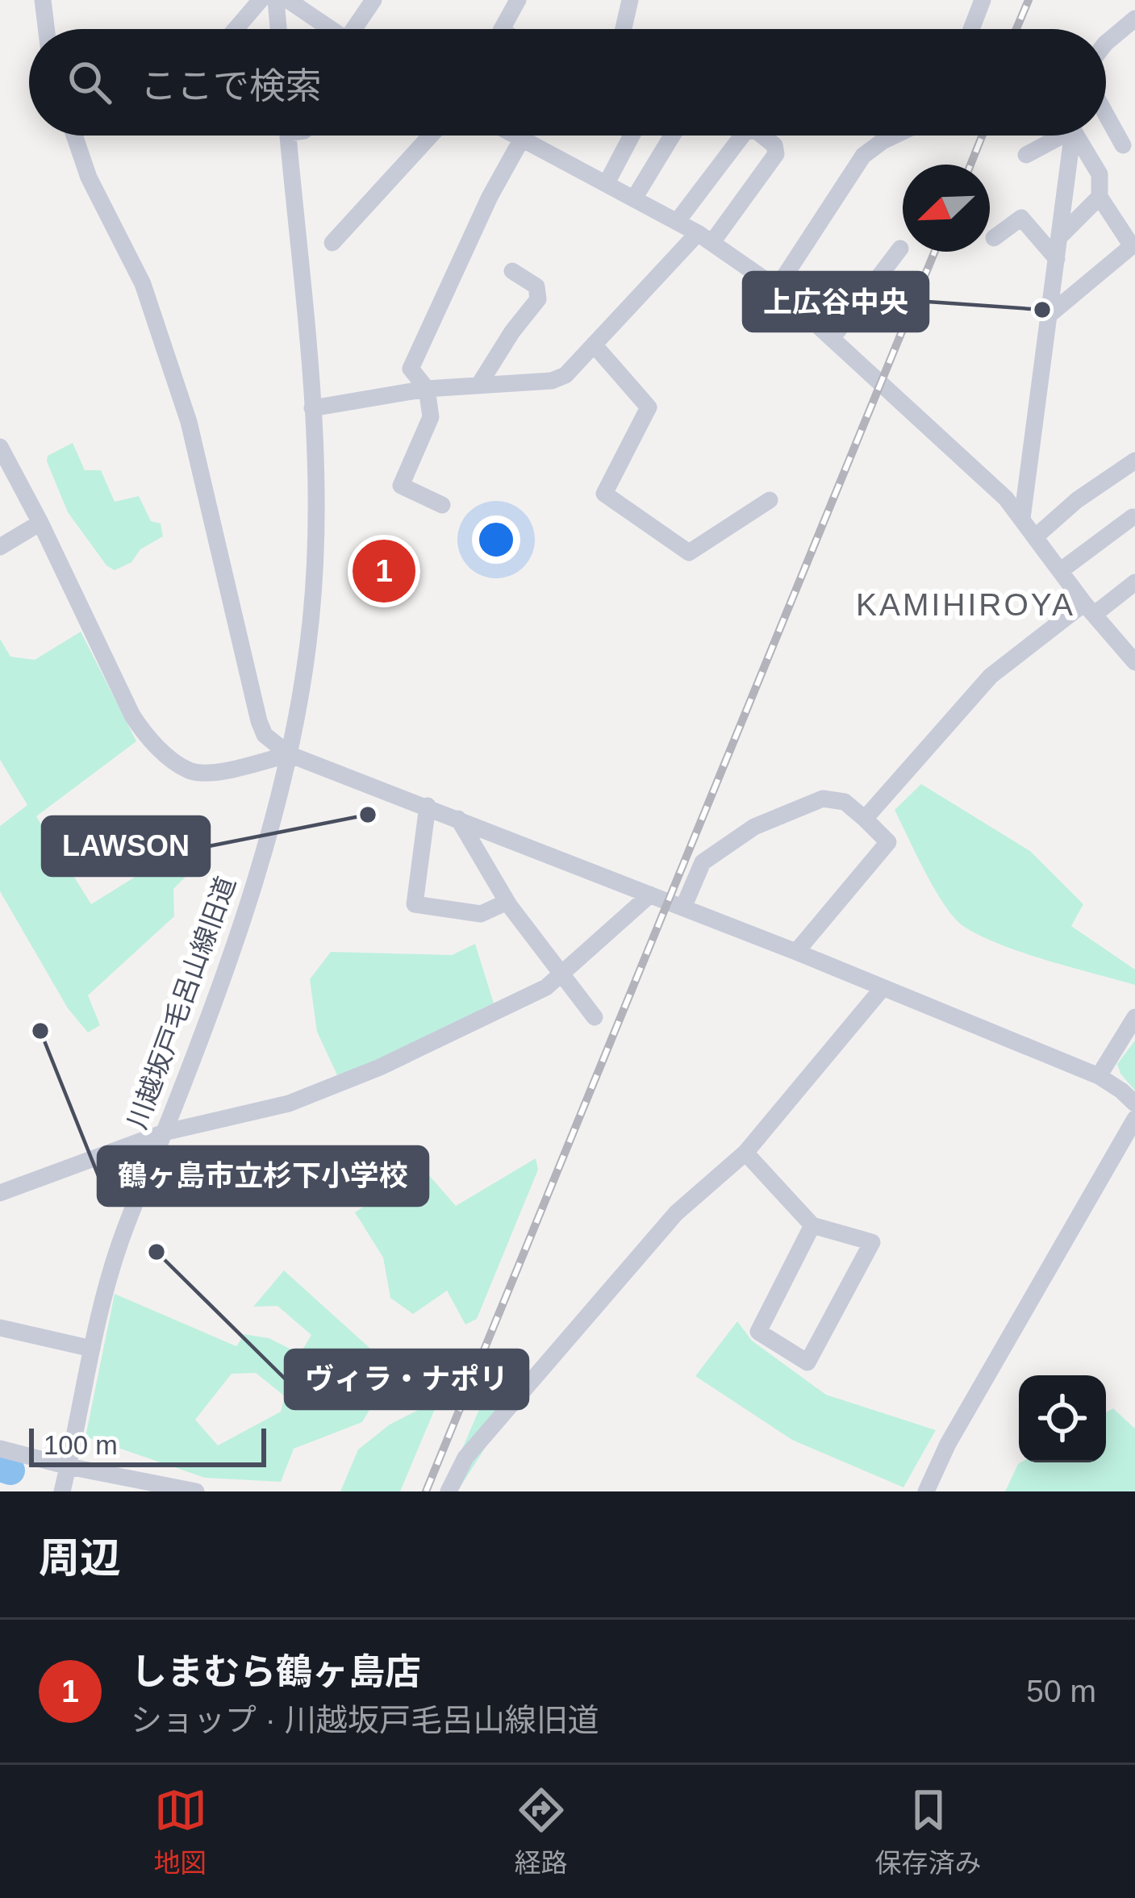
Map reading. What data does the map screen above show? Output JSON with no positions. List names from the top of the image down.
{
  "streets": {
    "street": ["川越坂戸毛呂山線旧道"]
  },
  "districts": ["KAMIHIROYA"],
  "places": [
    "上広谷中央",
    "LAWSON",
    "鶴ヶ島市立杉下小学校",
    "ヴィラ・ナポリ"
  ],
  "scale_bar": "100 m",
  "north": "bottom left",
  "page": {
    "search": "ここで検索",
    "pins": "1",
    "scale": "100 m",
    "heading": "周辺",
    "list": [
      {
        "mark": "1",
        "name": "しまむら鶴ヶ島店",
        "note": "ショップ · 川越坂戸毛呂山線旧道",
        "value": "50 m"
      }
    ],
    "nav": ["地図", "経路", "保存済み"]
  }
}
